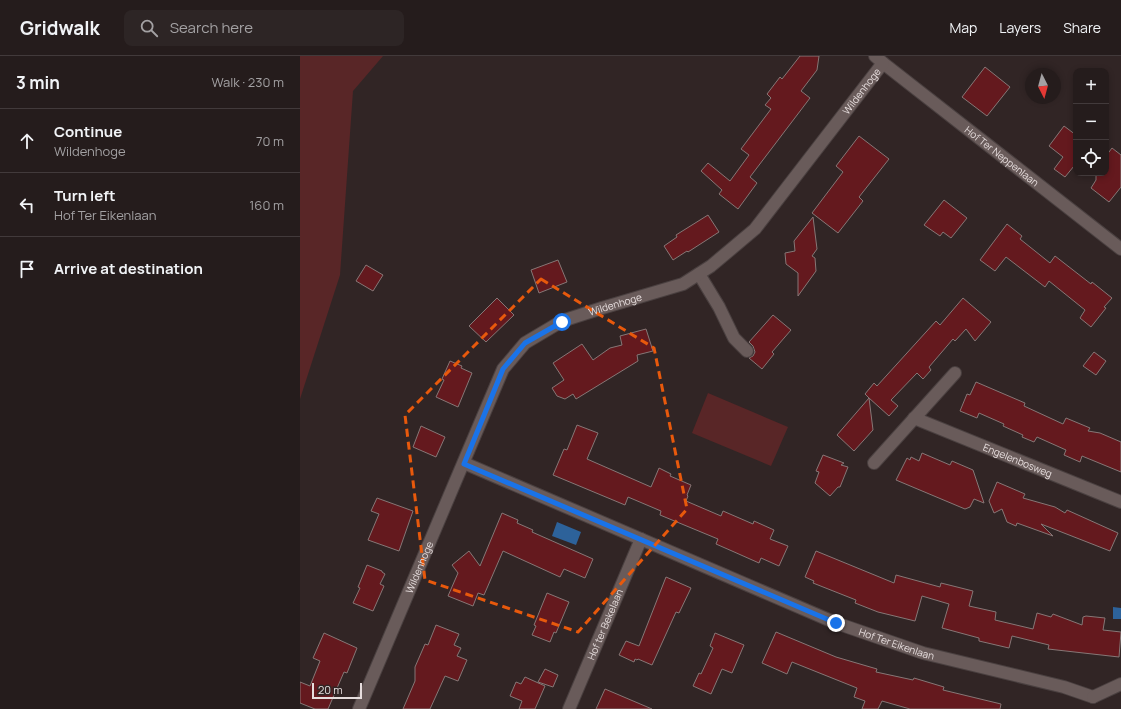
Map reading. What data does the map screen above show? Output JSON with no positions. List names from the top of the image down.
{
  "streets": {
    "street": [
      "Wildenhoge",
      "Hof Ter Neppenlaan",
      "Engelenbosweg",
      "Hof ter Bekelaan",
      "Hof Ter Eikenlaan"
    ]
  },
  "crossings": [
    ["Wildenhoge", "Hof Ter Neppenlaan"],
    ["Wildenhoge", "Hof Ter Eikenlaan"],
    ["Hof ter Bekelaan", "Hof Ter Eikenlaan"]
  ],
  "scale_bar": "20 m",
  "north": "bottom",
  "page": {
    "header": "Gridwalk",
    "search": "Search here",
    "nav": ["Map", "Layers", "Share"],
    "heading": ["3 min", "Walk · 230 m"],
    "map_buttons": ["+", "−"],
    "list": [
      ["Continue", "Wildenhoge", "70 m"],
      ["Turn left", "Hof Ter Eikenlaan", "160 m"],
      "Arrive at destination"
    ],
    "scale": "20 m"
  }
}
